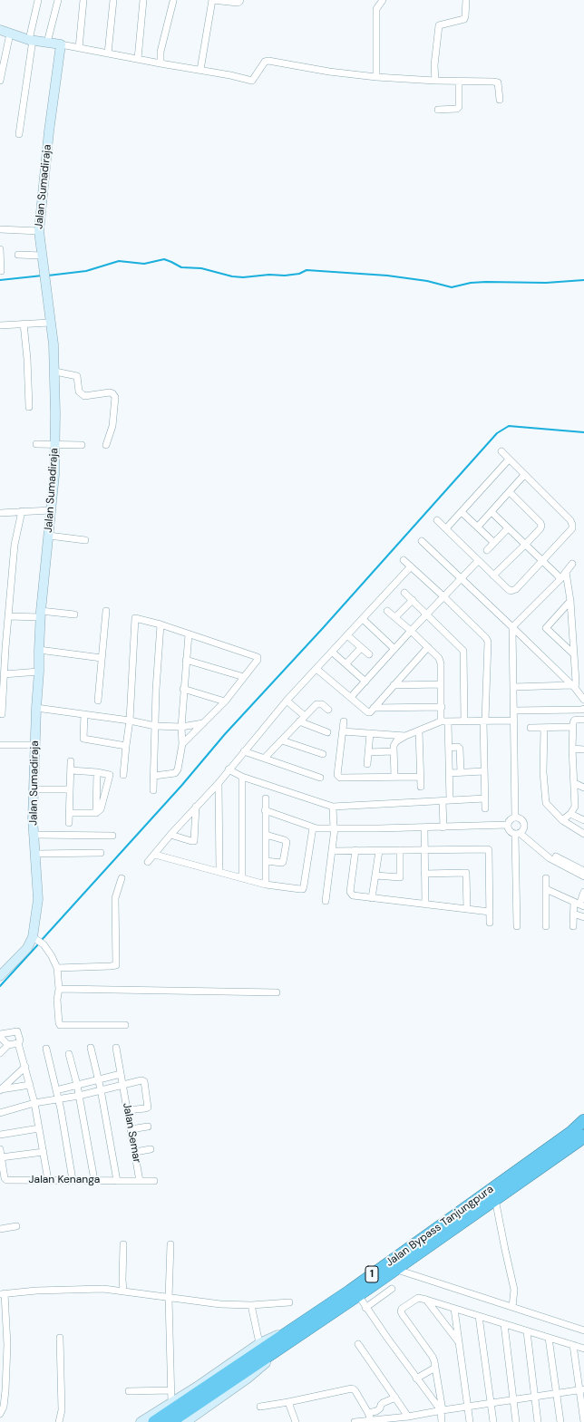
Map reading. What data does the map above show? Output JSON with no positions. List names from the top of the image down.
{
  "streets": {
    "highway": ["Jalan Bypass Tanjungpura", "1"],
    "street": ["Jalan Sumadiraja", "Jalan Semar", "Jalan Kenanga"]
  },
  "crossings": [
    ["Jalan Semar", "Jalan Kenanga"]
  ]
}
